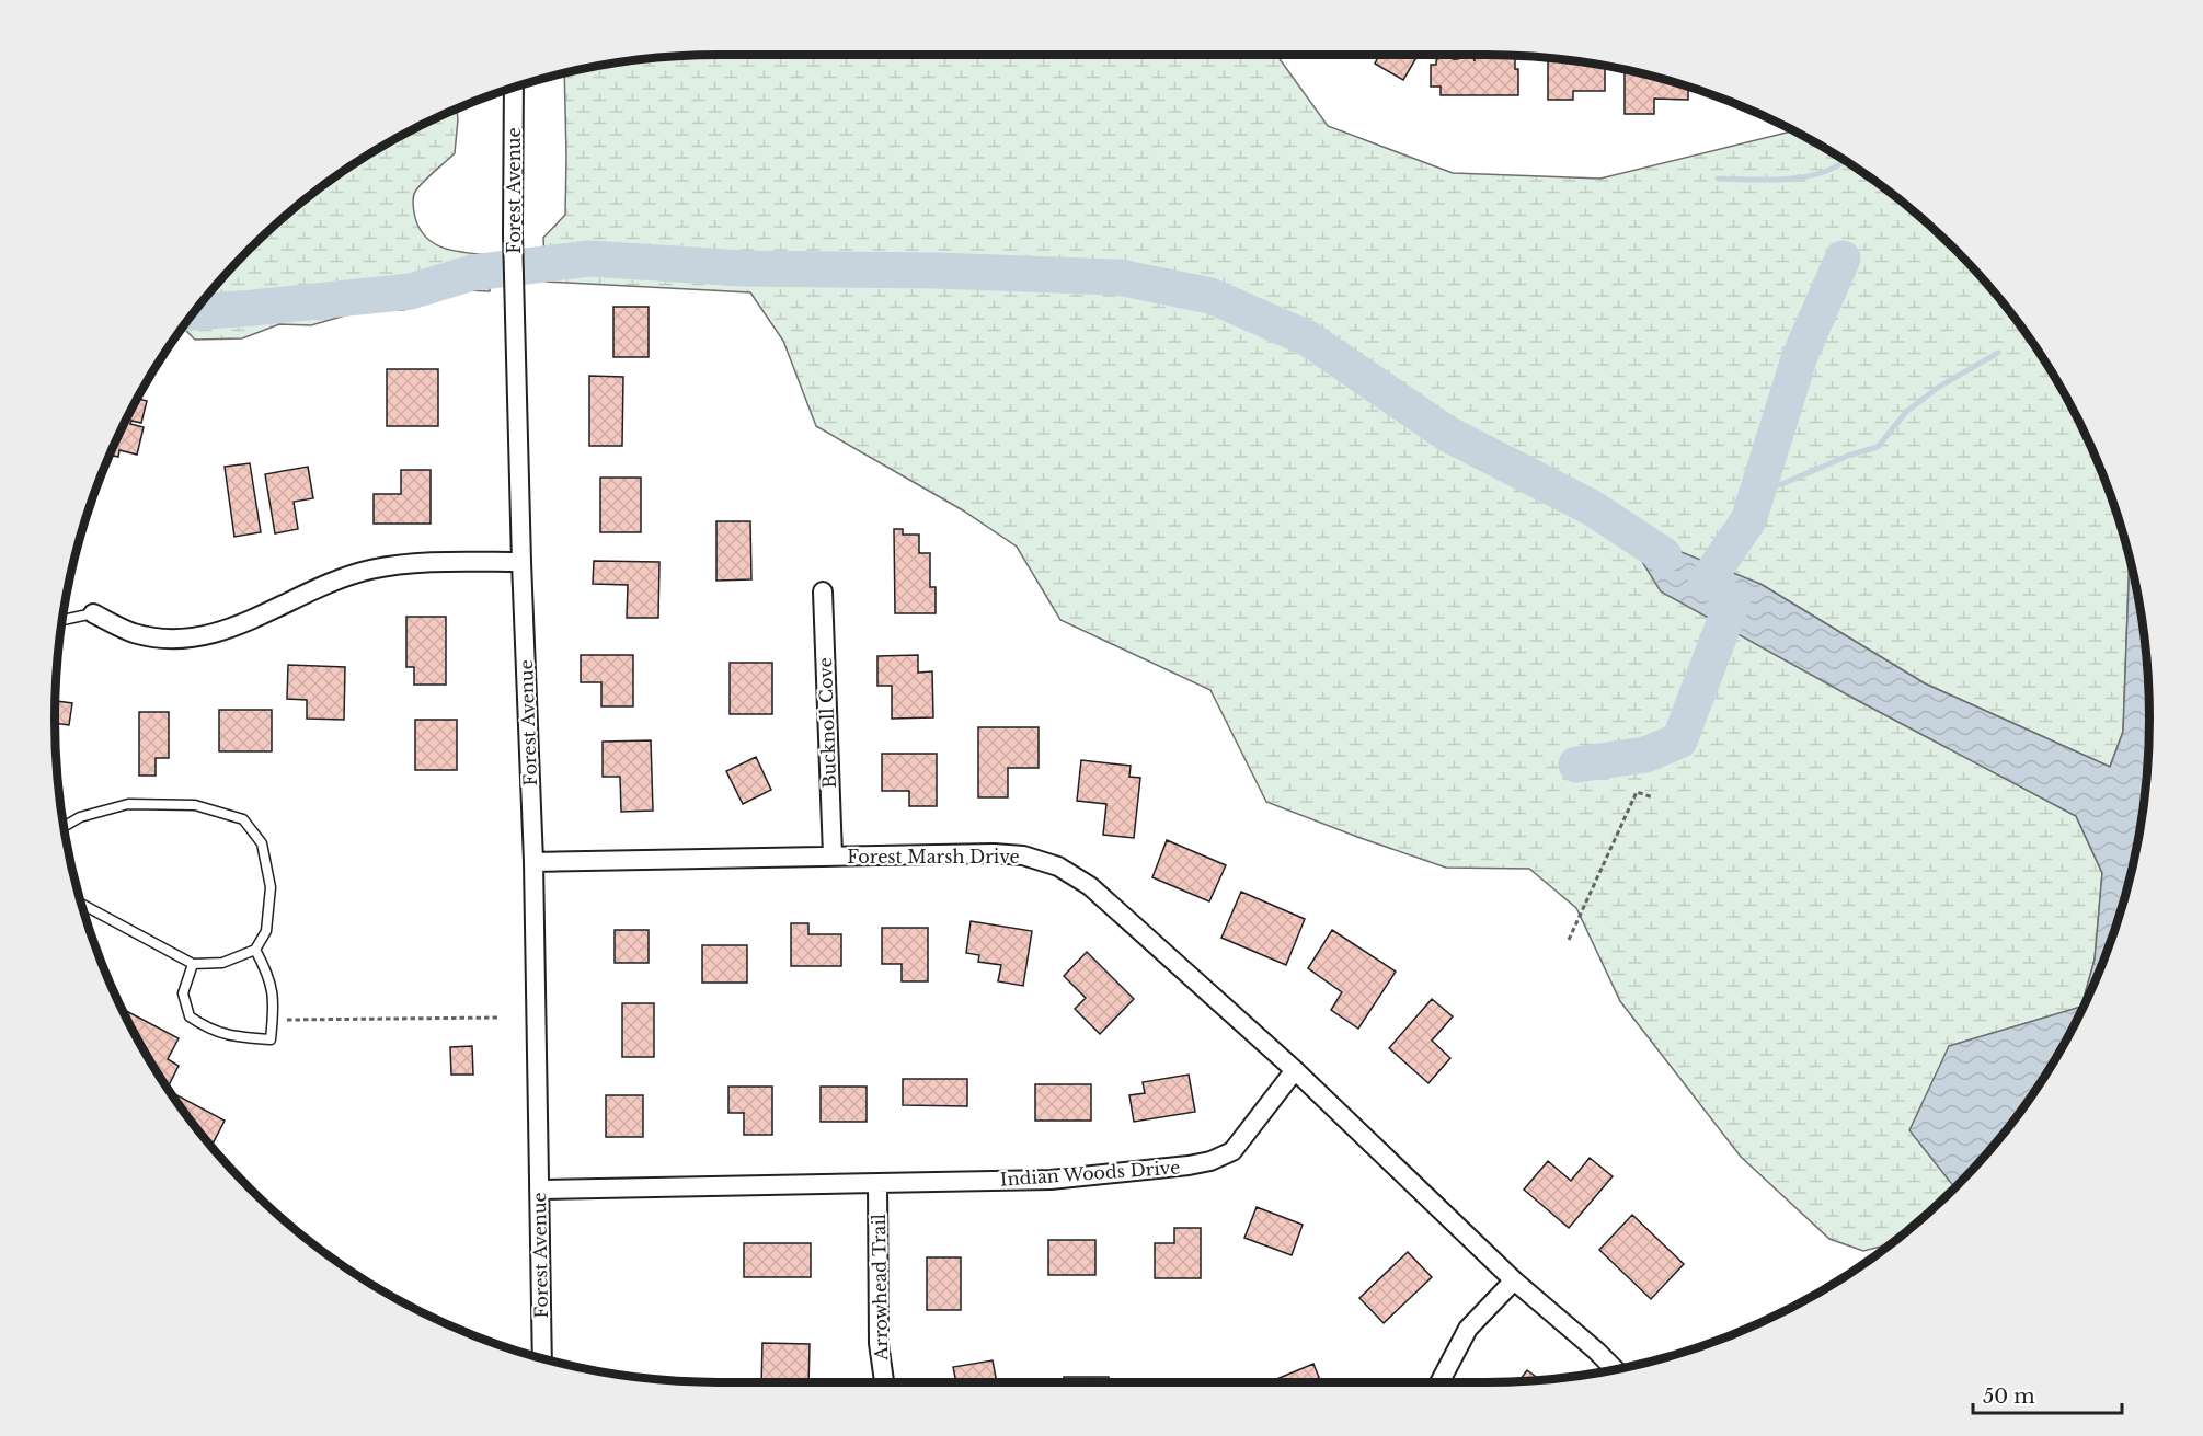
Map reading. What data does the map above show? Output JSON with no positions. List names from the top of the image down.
{
  "streets": {
    "street": [
      "Forest Avenue",
      "Bucknoll Cove",
      "Forest Marsh Drive",
      "Indian Woods Drive",
      "Arrowhead Trail"
    ]
  },
  "crossings": [
    ["Forest Avenue", "Forest Marsh Drive"],
    ["Forest Avenue", "Indian Woods Drive"],
    ["Bucknoll Cove", "Forest Marsh Drive"],
    ["Forest Marsh Drive", "Indian Woods Drive"],
    ["Indian Woods Drive", "Arrowhead Trail"]
  ],
  "scale_bar": "50 m"
}
